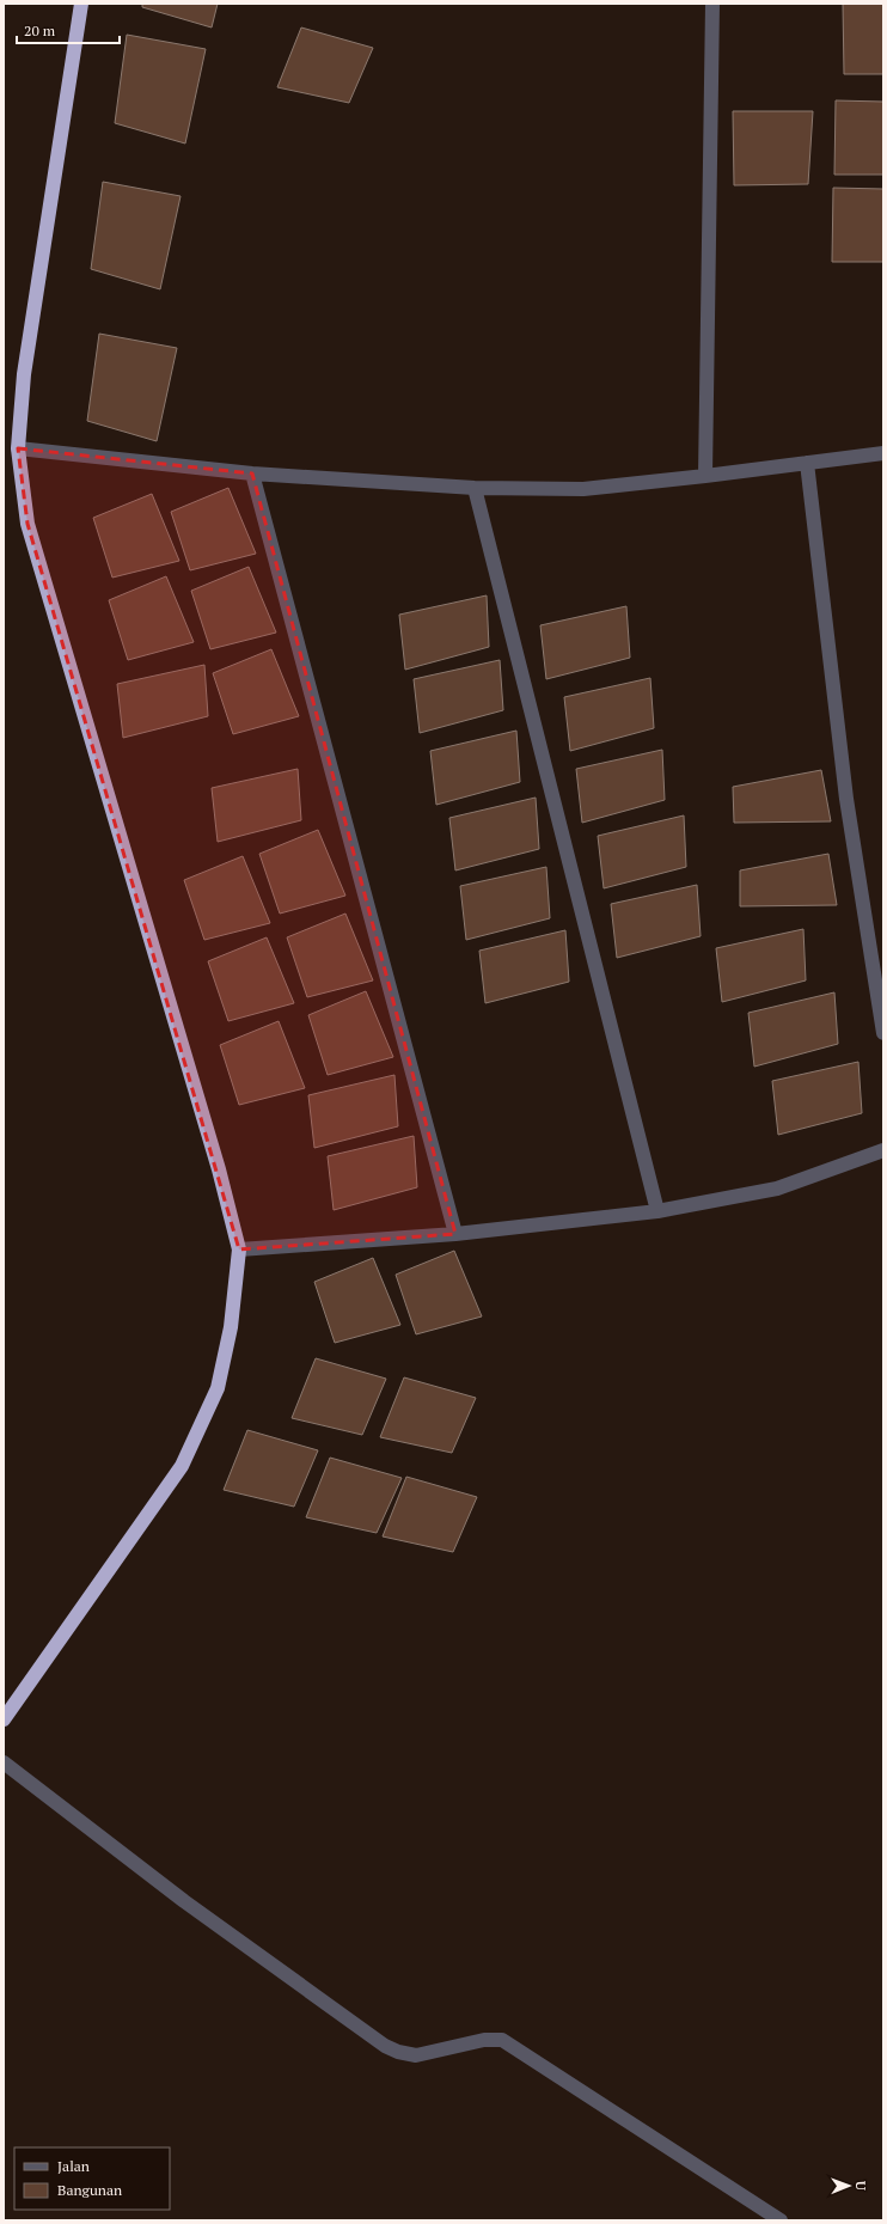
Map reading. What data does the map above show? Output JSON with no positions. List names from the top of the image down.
{
  "legend": ["Jalan", "Bangunan"],
  "scale_bar": "20 m",
  "north": "right"
}
